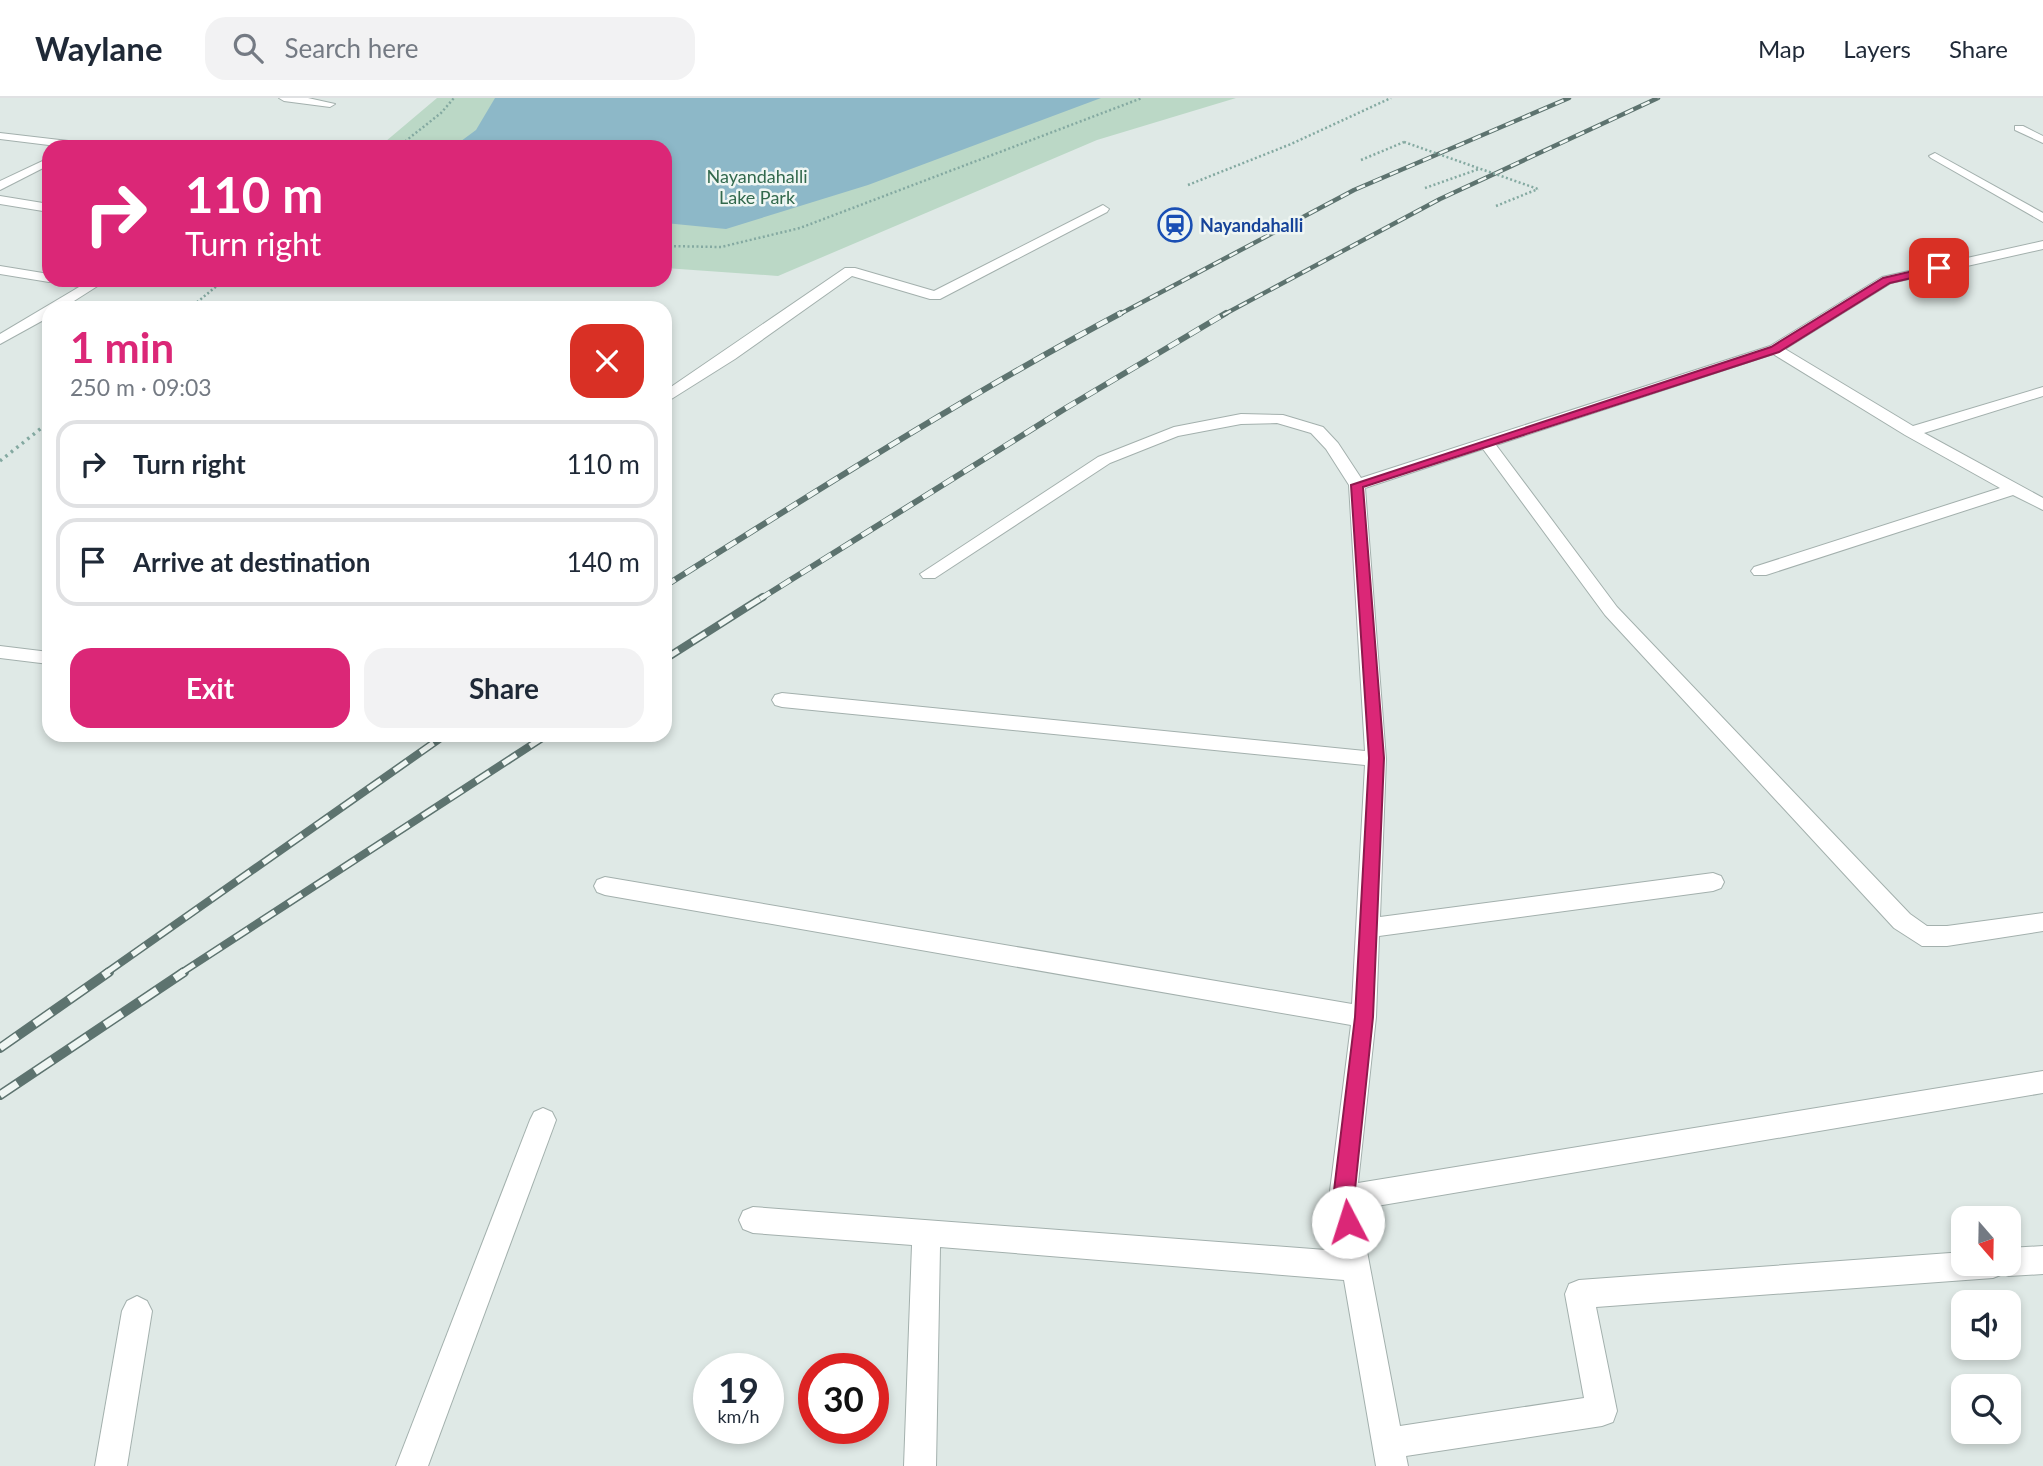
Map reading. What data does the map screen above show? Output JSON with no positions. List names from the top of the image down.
{
  "parks": ["Nayandahalli Lake Park"],
  "places": {
    "station": ["Nayandahalli"]
  },
  "north": "bottom",
  "page": {
    "header": "Waylane",
    "search": "Search here",
    "nav": ["Map", "Layers", "Share"],
    "turn": ["110 m", "Turn right"],
    "heading": ["1 min", "250 m · 09:03"],
    "list": [
      {
        "name": "Turn right",
        "value": "110 m"
      },
      {
        "name": "Arrive at destination",
        "value": "140 m"
      }
    ],
    "buttons": ["Exit", "Share"],
    "speed": "19 km/h",
    "limit": "30"
  }
}
